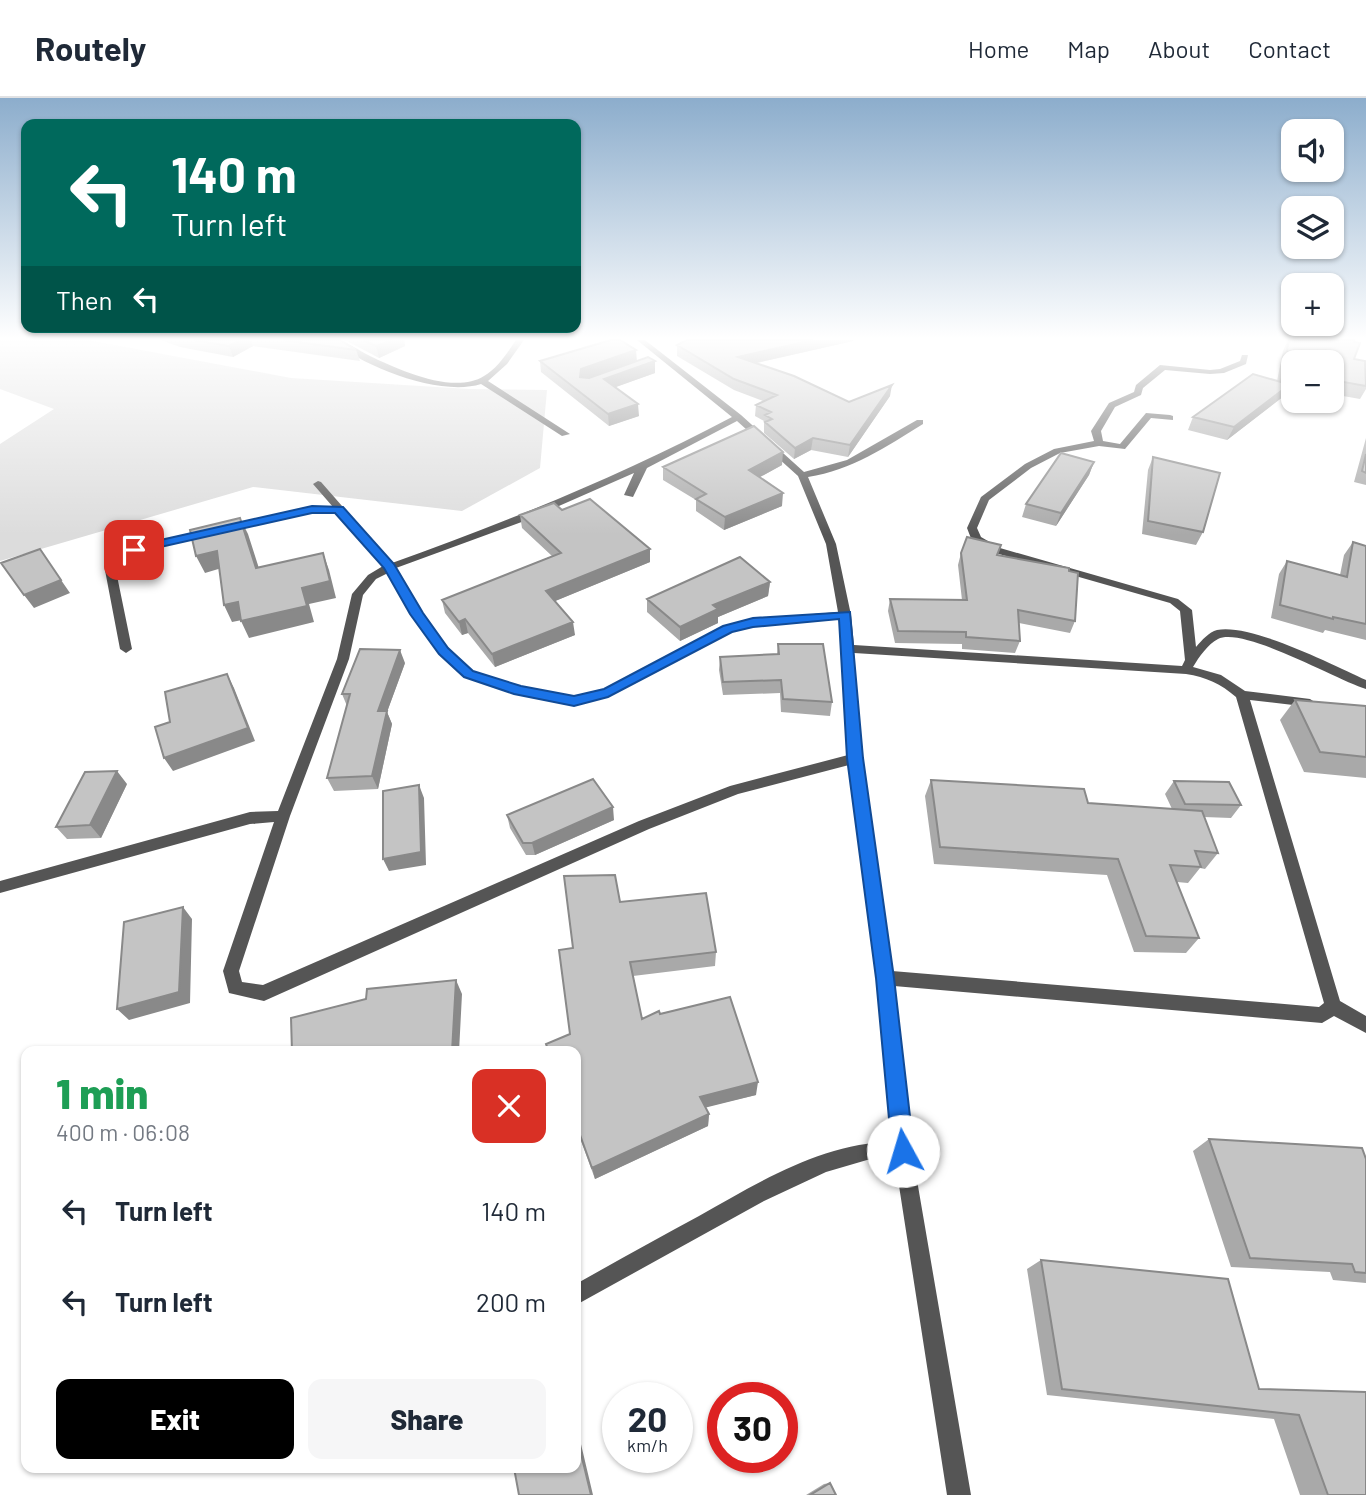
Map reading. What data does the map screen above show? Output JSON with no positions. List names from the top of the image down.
{
  "page": {
    "header": "Routely",
    "nav": [
      "Home",
      "Map",
      "About",
      "Contact"
    ],
    "map_buttons": ["+", "−"],
    "turn": ["140 m", "Turn left"],
    "then": "Then",
    "heading": ["1 min", "400 m · 06:08"],
    "list": [
      {
        "name": "Turn left",
        "value": "140 m"
      },
      {
        "name": "Turn left",
        "value": "200 m"
      }
    ],
    "buttons": ["Exit", "Share"],
    "speed": "20 km/h",
    "limit": "30"
  }
}
